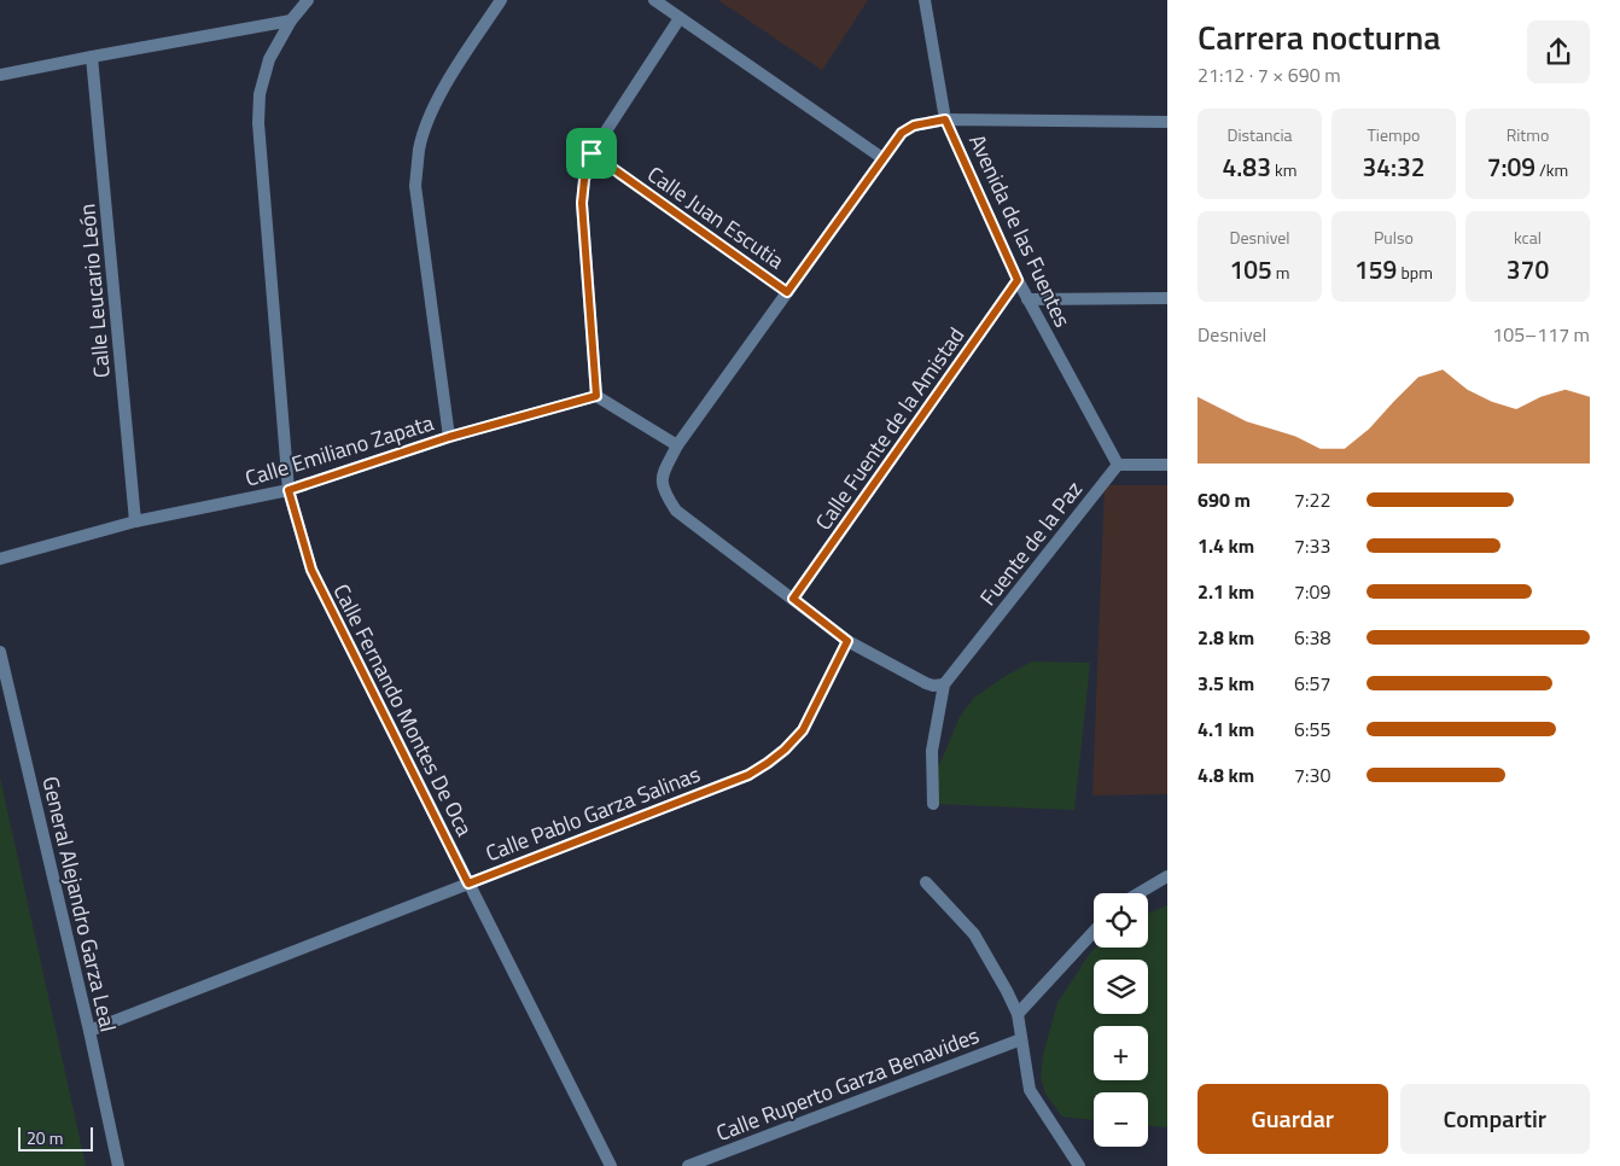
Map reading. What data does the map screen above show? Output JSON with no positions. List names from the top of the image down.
{
  "streets": {
    "street": [
      "Calle Juan Escutia",
      "Avenida de las Fuentes",
      "Calle Leucario León",
      "Calle Fuente de la Amistad",
      "Calle Emiliano Zapata",
      "Fuente de la Paz",
      "Calle Fernando Montes De Oca",
      "Calle Pablo Garza Salinas",
      "General Alejandro Garza Leal",
      "Calle Ruperto Garza Benavides"
    ]
  },
  "crossings": [
    ["Avenida de las Fuentes", "Calle Fuente de la Amistad"],
    ["Avenida de las Fuentes", "Fuente de la Paz"],
    ["Calle Leucario León", "Calle Emiliano Zapata"],
    ["Calle Emiliano Zapata", "Calle Fernando Montes De Oca"],
    ["Calle Fernando Montes De Oca", "Calle Pablo Garza Salinas"],
    ["Calle Pablo Garza Salinas", "General Alejandro Garza Leal"]
  ],
  "scale_bar": "20 m",
  "page": {
    "heading": ["Carrera nocturna", "21:12 · 7 × 690 m"],
    "stats": [
      ["Distancia", "4.83 km"],
      ["Tiempo", "34:32"],
      ["Ritmo", "7:09 /km"],
      ["Desnivel", "105 m"],
      ["Pulso", "159 bpm"],
      ["kcal", "370"]
    ],
    "chart": ["Desnivel", "105–117 m"],
    "list": [
      {
        "name": "690 m",
        "note": "7:22"
      },
      {
        "name": "1.4 km",
        "note": "7:33"
      },
      {
        "name": "2.1 km",
        "note": "7:09"
      },
      {
        "name": "2.8 km",
        "note": "6:38"
      },
      {
        "name": "3.5 km",
        "note": "6:57"
      },
      {
        "name": "4.1 km",
        "note": "6:55"
      },
      {
        "name": "4.8 km",
        "note": "7:30"
      }
    ],
    "map_buttons": ["+", "−"],
    "buttons": ["Guardar", "Compartir"],
    "scale": "20 m"
  }
}
